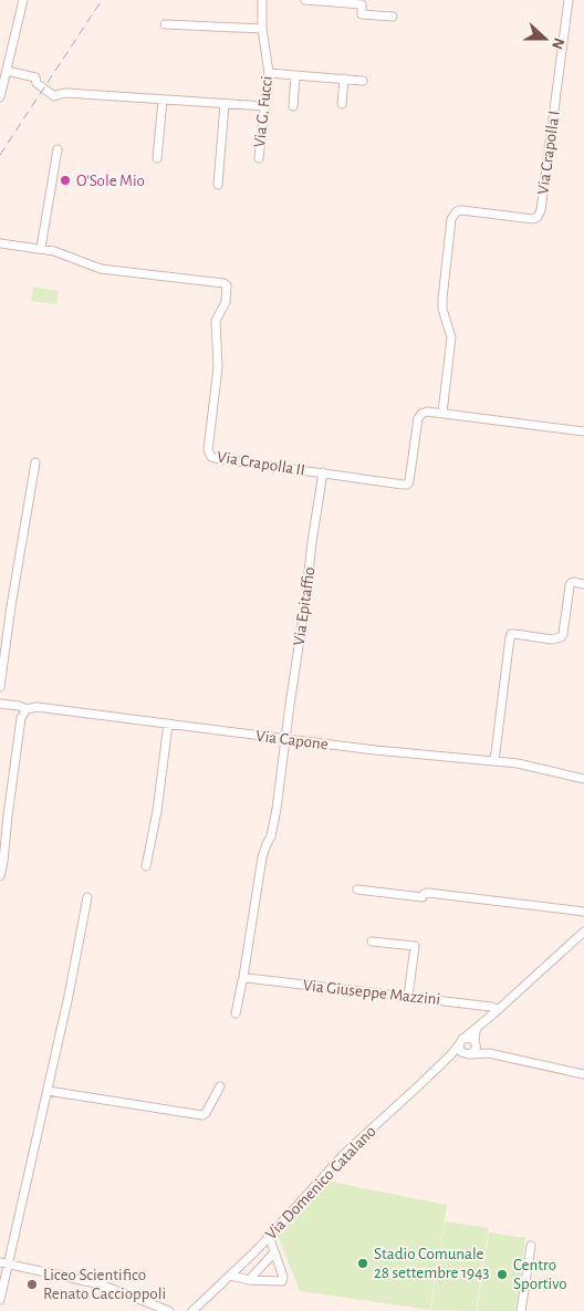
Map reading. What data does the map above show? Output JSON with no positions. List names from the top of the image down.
{
  "streets": {
    "street": [
      "Via G. Fucci",
      "Via Crapolla I",
      "Via Crapolla II",
      "Via Epitaffio",
      "Via Capone",
      "Via Giuseppe Mazzini",
      "Via Domenico Catalano"
    ]
  },
  "crossings": [
    ["Via Crapolla I", "Via Crapolla II"],
    ["Via Crapolla II", "Via Epitaffio"],
    ["Via Epitaffio", "Via Capone"],
    ["Via Giuseppe Mazzini", "Via Domenico Catalano"]
  ],
  "places": [
    "O'Sole Mio",
    "Stadio Comunale 28 settembre 1943",
    "Centro Sportivo",
    "Liceo Scientifico Renato Caccioppoli"
  ],
  "north": "right"
}
